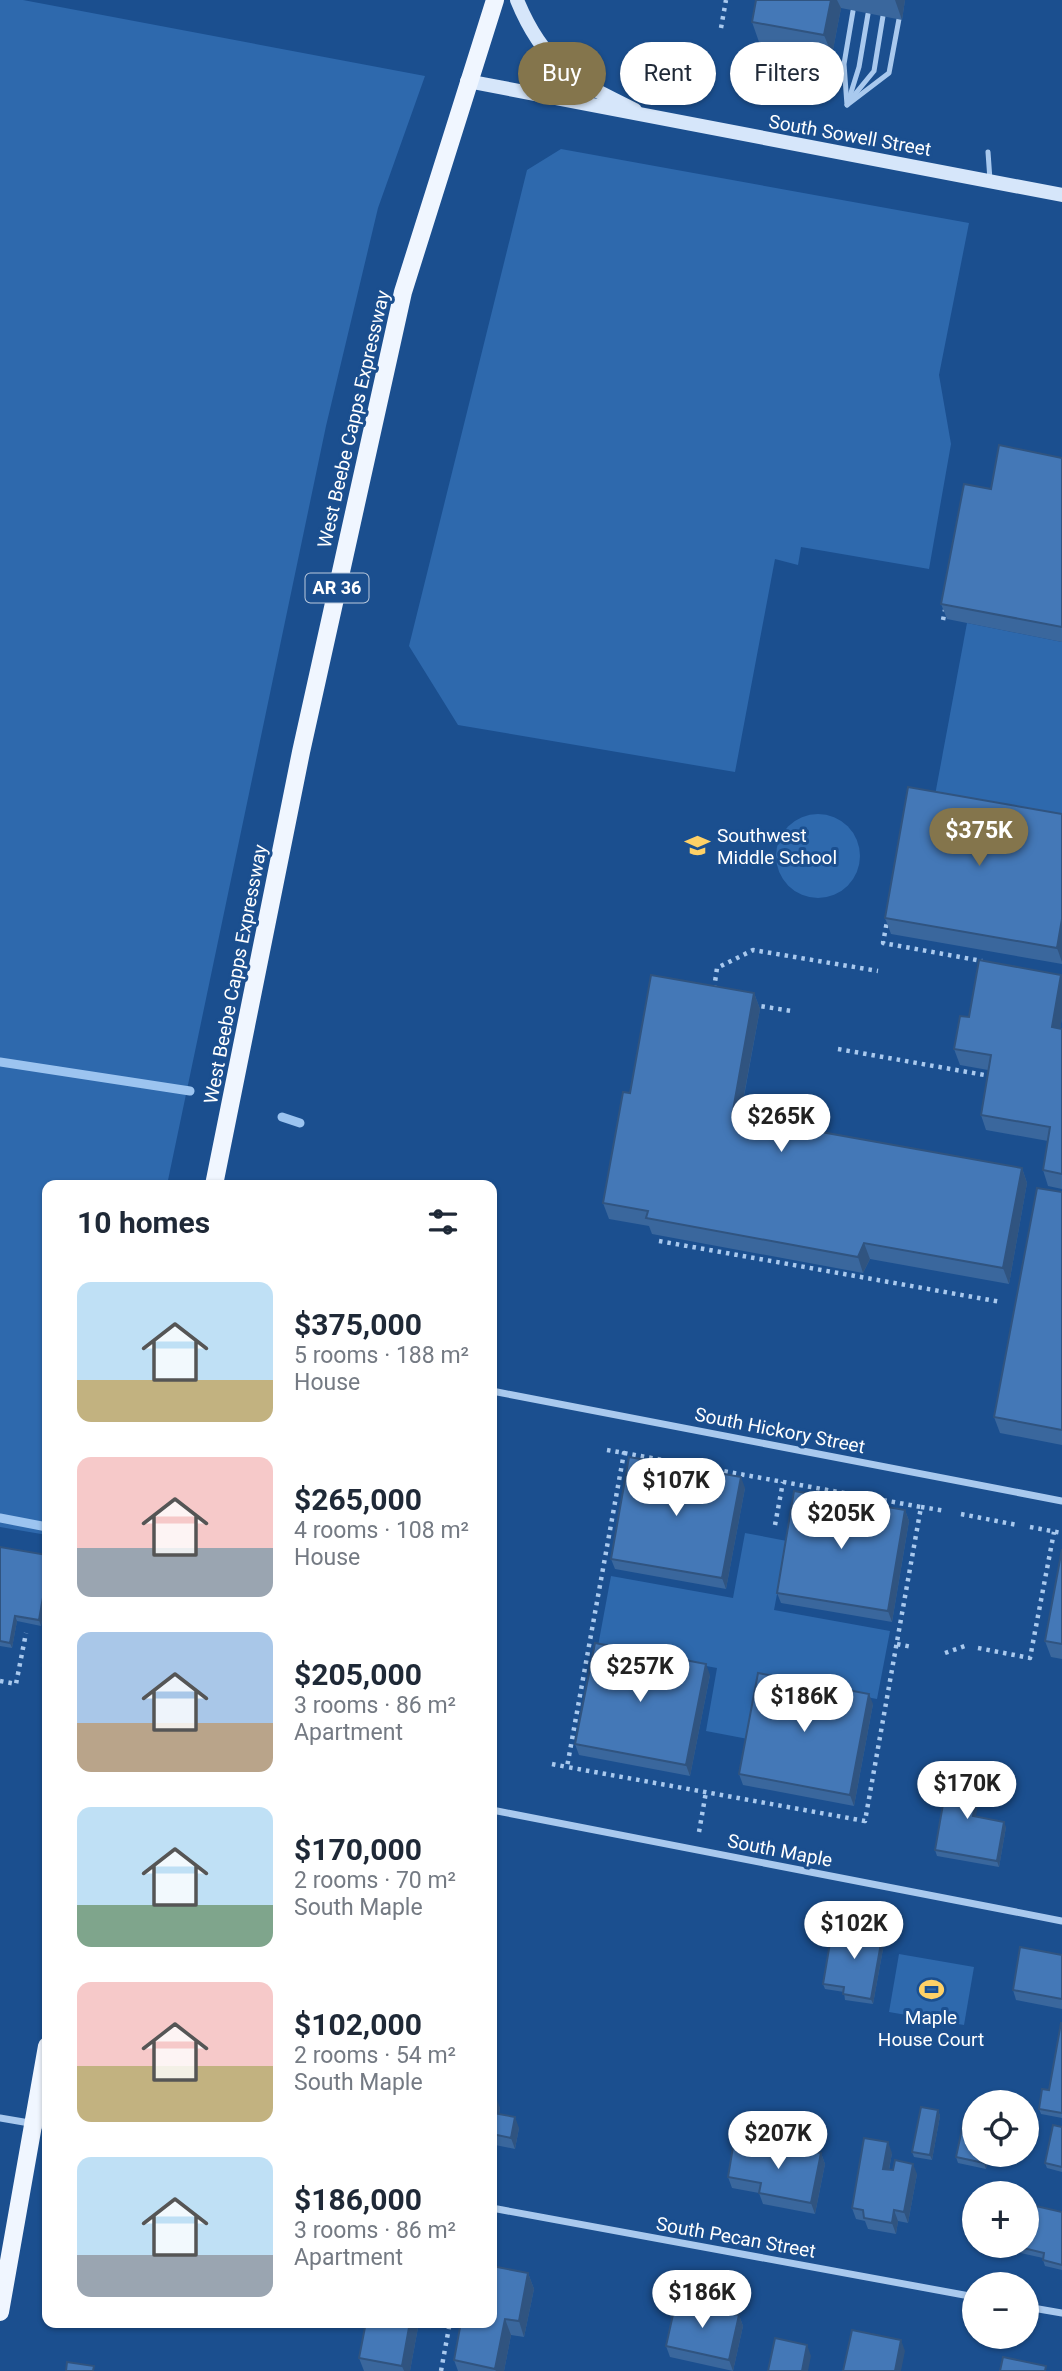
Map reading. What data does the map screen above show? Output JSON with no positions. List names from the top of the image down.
{
  "streets": {
    "main road": ["West Beebe Capps Expressway", "AR 36"],
    "street": [
      "South Sowell Street",
      "South Hickory Street",
      "South Maple",
      "South Pecan Street"
    ]
  },
  "crossings": [
    ["South Sowell Street", "West Beebe Capps Expressway"]
  ],
  "places": {
    "school or university": ["Southwest Middle School"],
    "sports": ["Maple House Court"]
  },
  "page": {
    "chip": ["Buy", "Rent", "Filters"],
    "price": [
      "$375K",
      "$265K",
      "$107K",
      "$205K",
      "$257K",
      "$186K",
      "$170K",
      "$102K",
      "$207K",
      "$186K"
    ],
    "heading": "10 homes",
    "list": [
      {
        "name": "$375,000",
        "note": "5 rooms · 188 m² · House"
      },
      {
        "name": "$265,000",
        "note": "4 rooms · 108 m² · House"
      },
      {
        "name": "$205,000",
        "note": "3 rooms · 86 m² · Apartment"
      },
      {
        "name": "$170,000",
        "note": "2 rooms · 70 m² · South Maple"
      },
      {
        "name": "$102,000",
        "note": "2 rooms · 54 m² · South Maple"
      },
      {
        "name": "$186,000",
        "note": "3 rooms · 86 m² · Apartment"
      }
    ],
    "map_buttons": ["+", "−"]
  }
}
